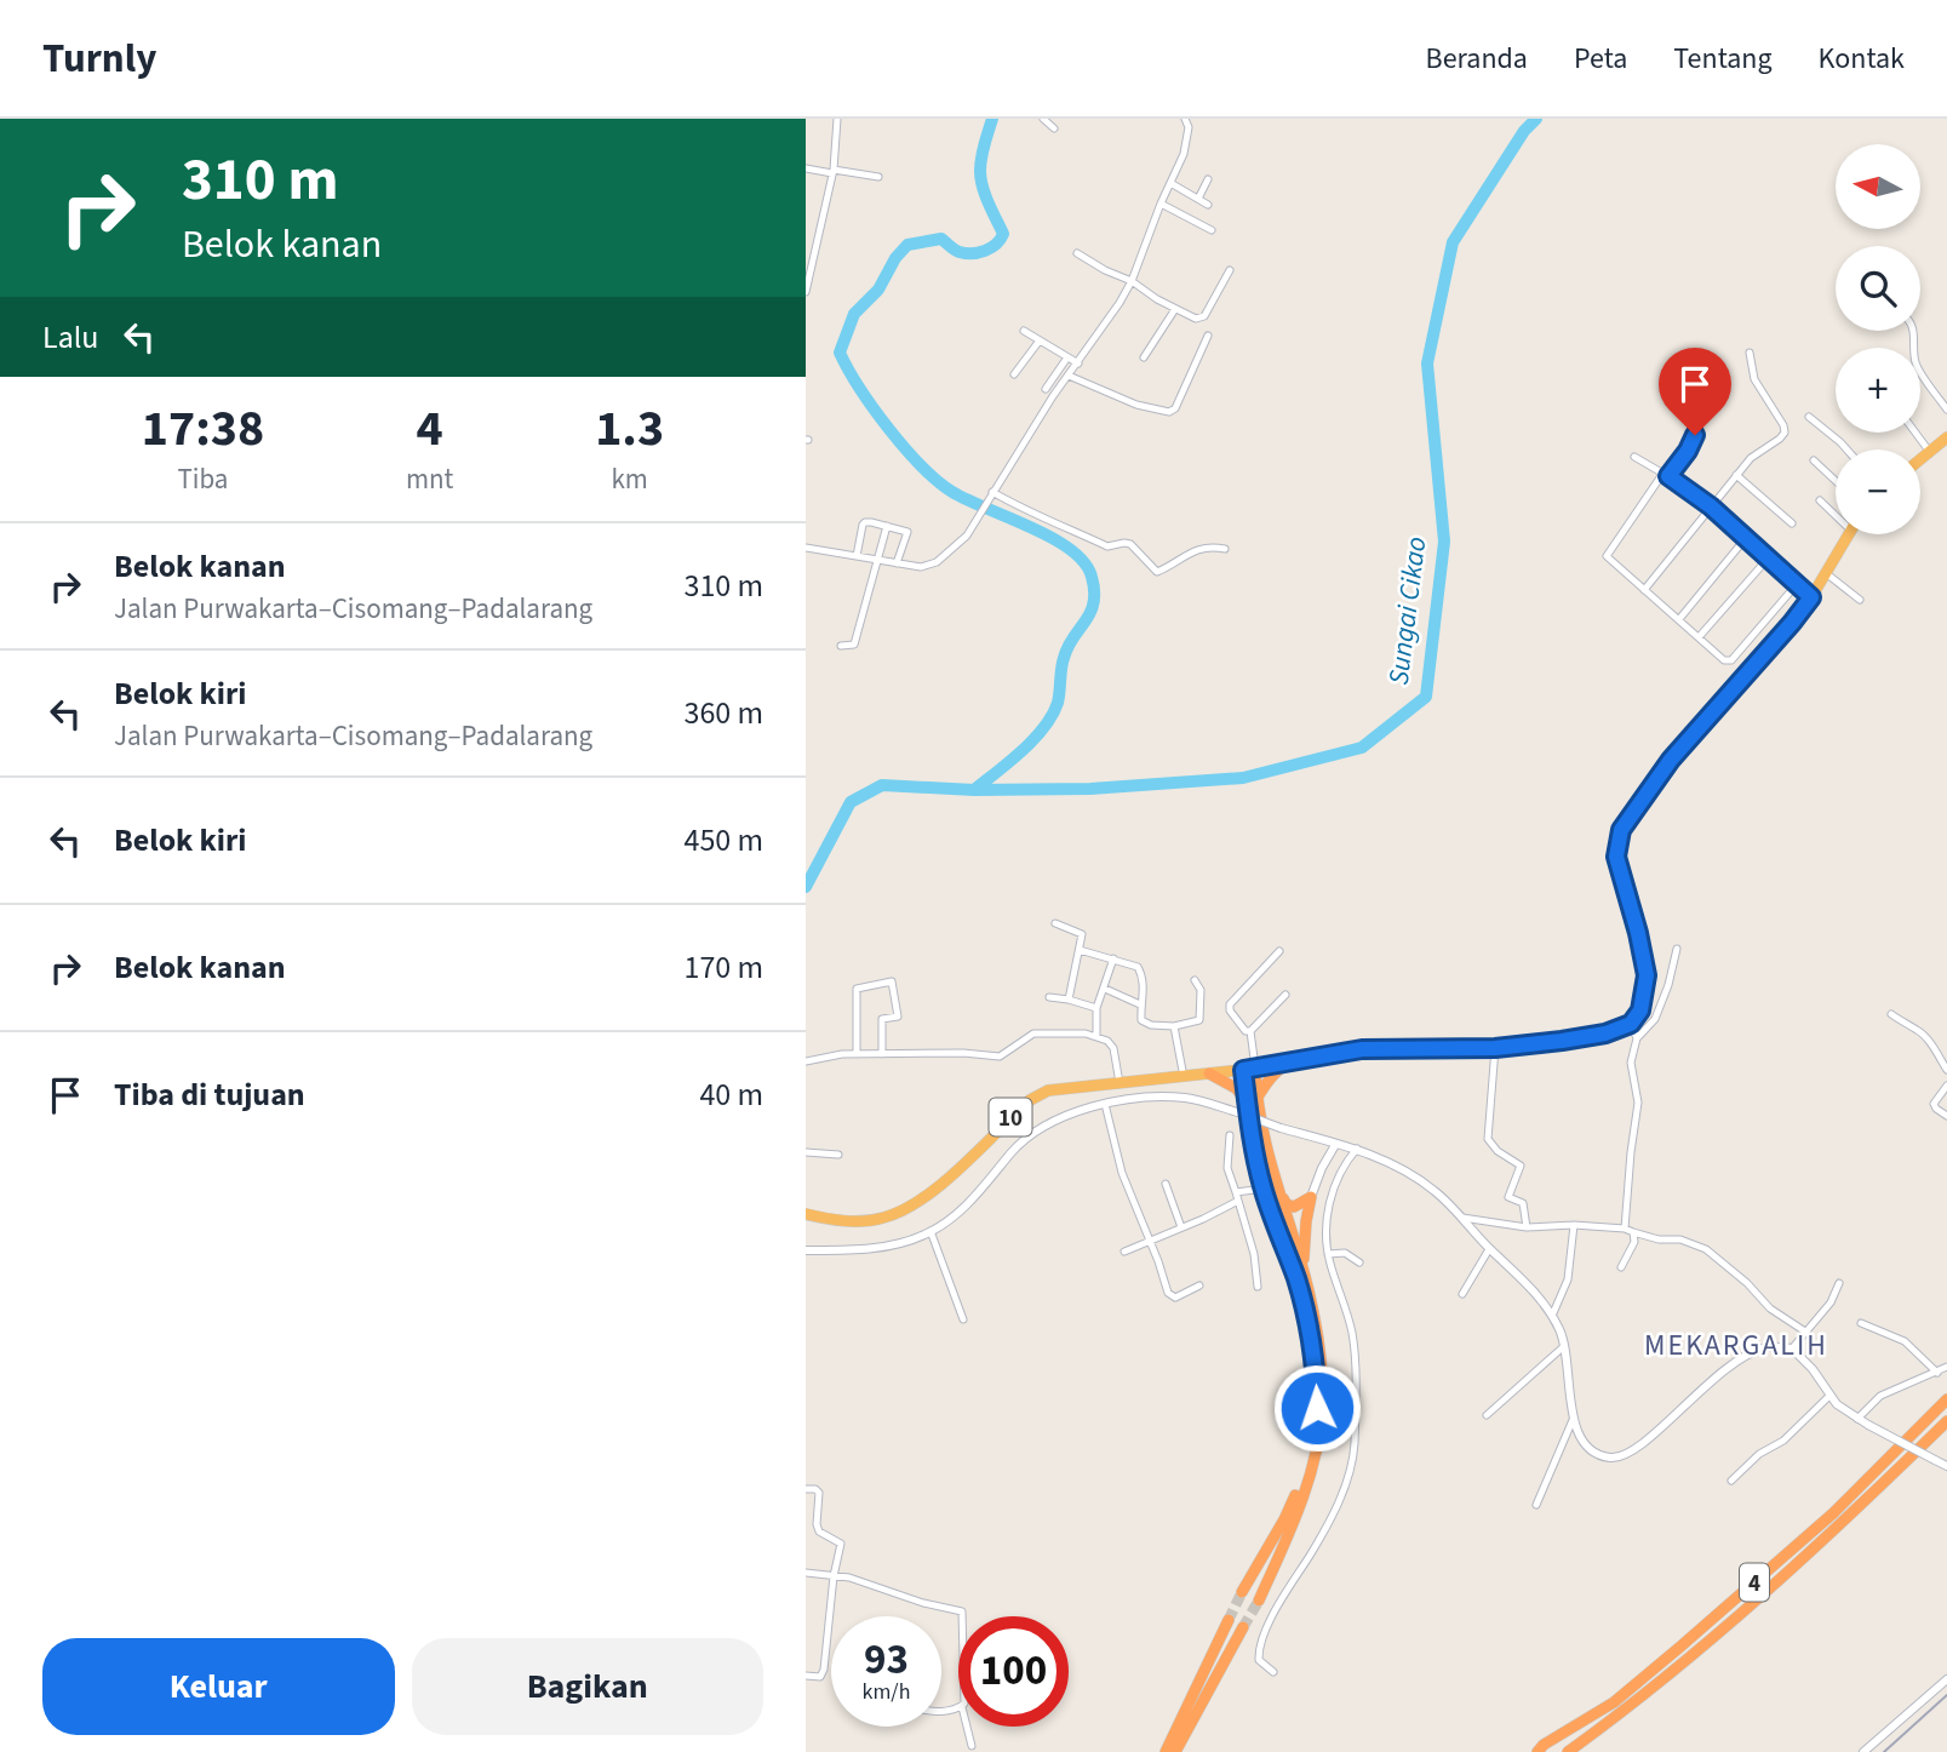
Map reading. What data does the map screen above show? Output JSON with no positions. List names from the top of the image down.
{
  "streets": {
    "highway": ["10", "4"]
  },
  "districts": ["MEKARGALIH"],
  "water": ["Sungai Cikao"],
  "north": "left",
  "page": {
    "header": "Turnly",
    "nav": [
      "Beranda",
      "Peta",
      "Tentang",
      "Kontak"
    ],
    "turn": ["310 m", "Belok kanan"],
    "map_buttons": ["+", "−"],
    "then": "Lalu",
    "eta": [
      "17:38",
      "Tiba",
      "4",
      "mnt",
      "1.3",
      "km"
    ],
    "list": [
      {
        "name": "Belok kanan",
        "note": "Jalan Purwakarta–Cisomang–Padalarang",
        "value": "310 m"
      },
      {
        "name": "Belok kiri",
        "note": "Jalan Purwakarta–Cisomang–Padalarang",
        "value": "360 m"
      },
      {
        "name": "Belok kiri",
        "value": "450 m"
      },
      {
        "name": "Belok kanan",
        "value": "170 m"
      },
      {
        "name": "Tiba di tujuan",
        "value": "40 m"
      }
    ],
    "speed": "93 km/h",
    "limit": "100",
    "buttons": ["Keluar", "Bagikan"]
  }
}
